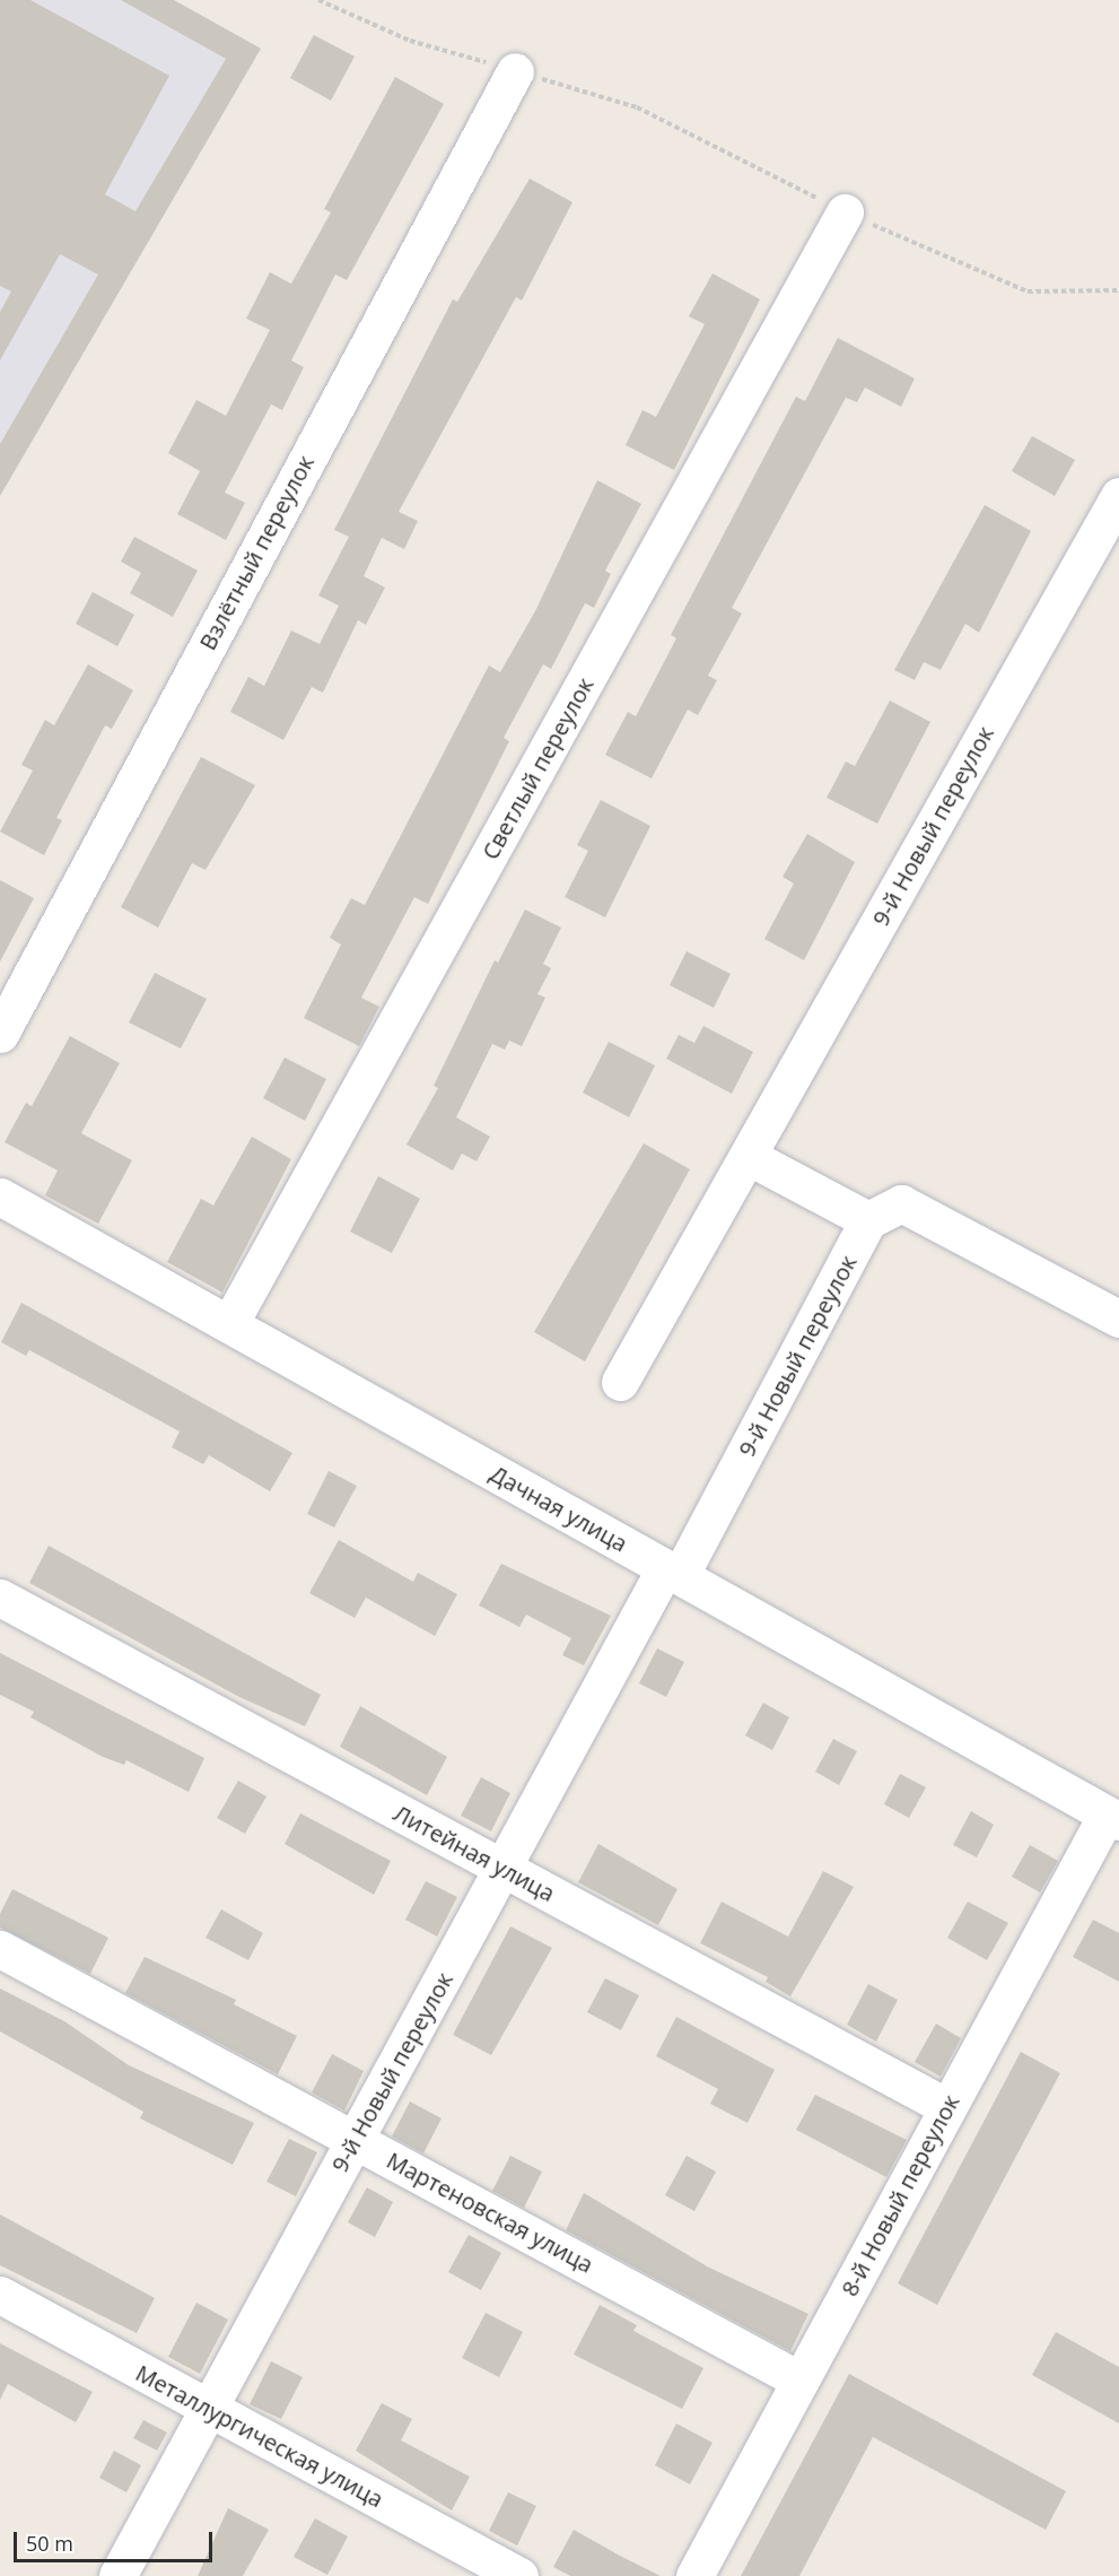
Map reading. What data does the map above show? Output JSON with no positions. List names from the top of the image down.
{
  "streets": {
    "street": [
      "Взлётный переулок",
      "Светлый переулок",
      "9-й Новый переулок",
      "Дачная улица",
      "Литейная улица",
      "8-й Новый переулок",
      "Мартеновская улица",
      "Металлургическая улица"
    ]
  },
  "crossings": [
    ["Светлый переулок", "Дачная улица"],
    ["9-й Новый переулок", "Дачная улица"],
    ["9-й Новый переулок", "Литейная улица"],
    ["9-й Новый переулок", "Мартеновская улица"],
    ["9-й Новый переулок", "Металлургическая улица"],
    ["Дачная улица", "8-й Новый переулок"],
    ["Литейная улица", "8-й Новый переулок"],
    ["8-й Новый переулок", "Мартеновская улица"]
  ],
  "scale_bar": "50 m"
}
